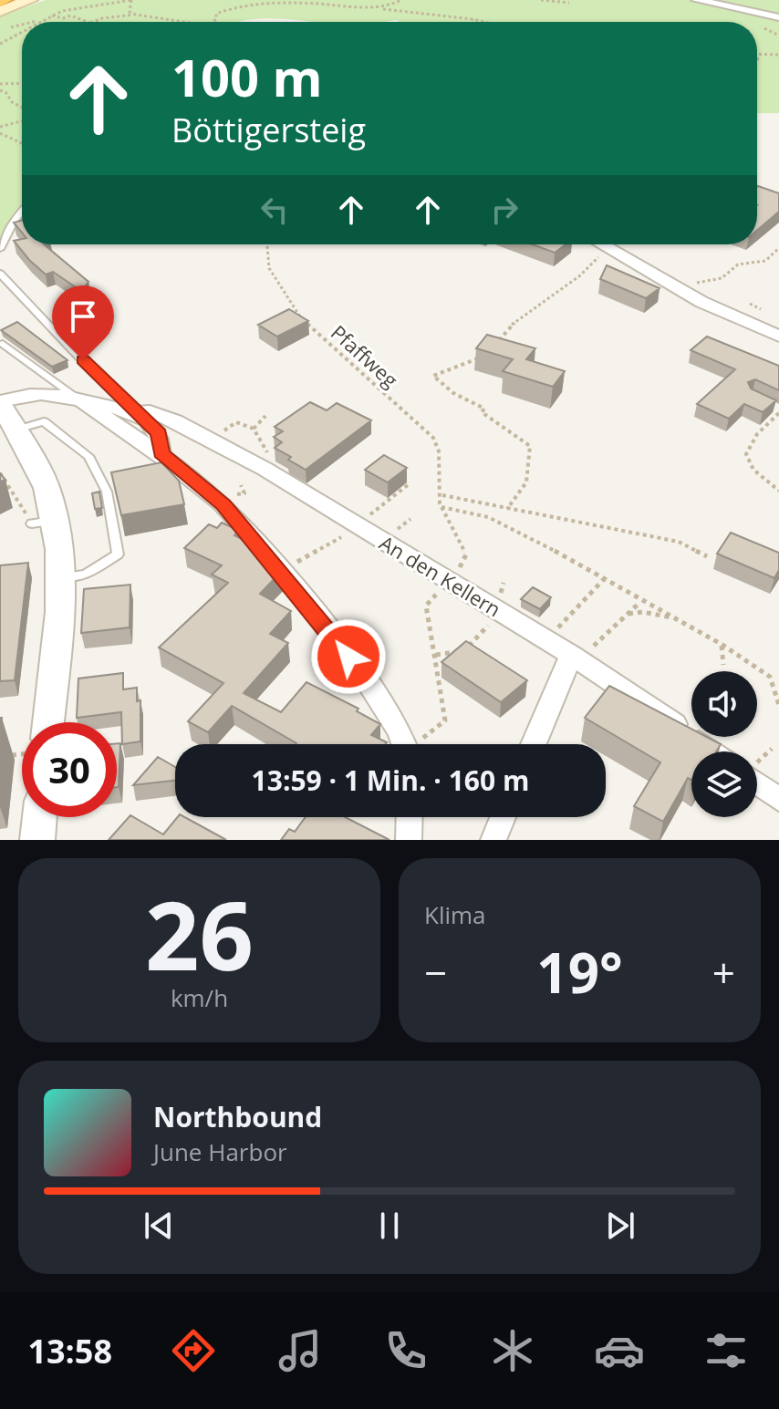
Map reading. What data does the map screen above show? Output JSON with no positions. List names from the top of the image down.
{
  "streets": {
    "street": ["An den Kellern"],
    "path": ["Pfaffweg"]
  },
  "page": {
    "turn": ["100 m", "Böttigersteig"],
    "limit": "30",
    "trip": "13:59 · 1 Min. · 160 m",
    "tile": [
      ["26", "km/h"],
      "Klima"
    ],
    "heat": ["−", "19°", "+"],
    "song": ["Northbound", "June Harbor"],
    "tabs": "13:58"
  }
}
